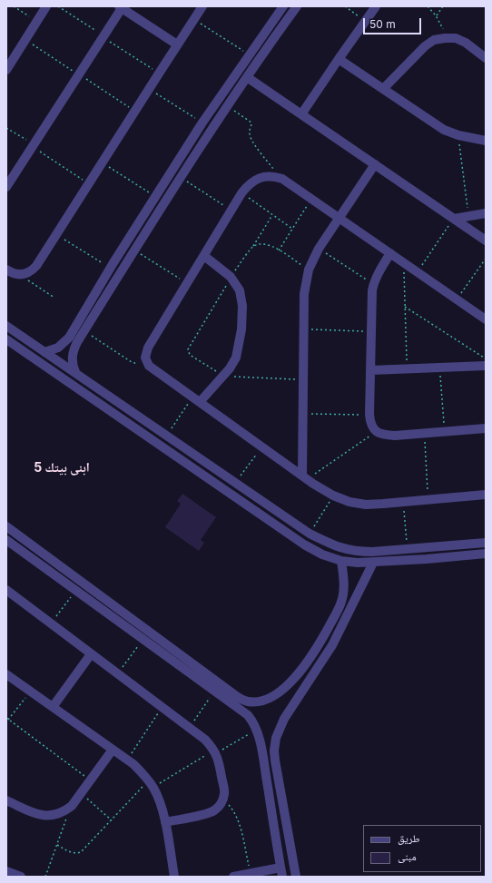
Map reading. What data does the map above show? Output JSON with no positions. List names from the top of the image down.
{
  "districts": ["ابنى بيتك 5"],
  "legend": ["طريق", "مبنى"],
  "scale_bar": "50 m"
}
